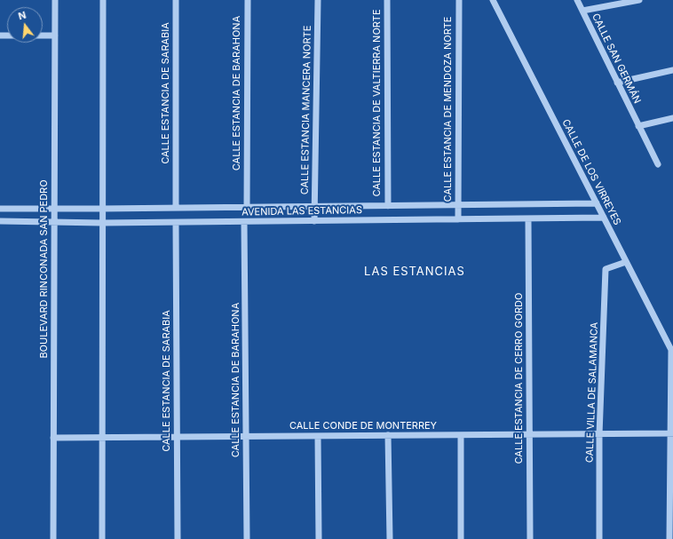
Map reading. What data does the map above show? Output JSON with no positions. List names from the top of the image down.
{
  "streets": {
    "street": [
      "CALLE SAN GERMÁN",
      "CALLE ESTANCIA DE SARABIA",
      "CALLE ESTANCIA DE BARAHONA",
      "CALLE ESTANCIA DE VALTIERRA NORTE",
      "CALLE ESTANCIA DE MENDOZA NORTE",
      "CALLE ESTANCIA MANCERA NORTE",
      "CALLE DE LOS VIRREYES",
      "AVENIDA LAS ESTANCIAS",
      "BOULEVARD RINCONADA SAN PEDRO",
      "CALLE ESTANCIA DE CERRO GORDO",
      "CALLE VILLA DE SALAMANCA",
      "CALLE CONDE DE MONTERREY"
    ]
  },
  "crossings": [
    ["CALLE ESTANCIA DE SARABIA", "AVENIDA LAS ESTANCIAS"],
    ["CALLE ESTANCIA DE SARABIA", "CALLE CONDE DE MONTERREY"],
    ["CALLE ESTANCIA DE BARAHONA", "AVENIDA LAS ESTANCIAS"],
    ["CALLE ESTANCIA DE BARAHONA", "CALLE CONDE DE MONTERREY"],
    ["CALLE ESTANCIA DE VALTIERRA NORTE", "AVENIDA LAS ESTANCIAS"],
    ["CALLE ESTANCIA DE MENDOZA NORTE", "AVENIDA LAS ESTANCIAS"],
    ["CALLE ESTANCIA MANCERA NORTE", "AVENIDA LAS ESTANCIAS"],
    ["CALLE DE LOS VIRREYES", "AVENIDA LAS ESTANCIAS"],
    ["CALLE DE LOS VIRREYES", "CALLE VILLA DE SALAMANCA"],
    ["AVENIDA LAS ESTANCIAS", "BOULEVARD RINCONADA SAN PEDRO"],
    ["AVENIDA LAS ESTANCIAS", "CALLE ESTANCIA DE CERRO GORDO"],
    ["BOULEVARD RINCONADA SAN PEDRO", "CALLE CONDE DE MONTERREY"],
    ["CALLE ESTANCIA DE CERRO GORDO", "CALLE CONDE DE MONTERREY"],
    ["CALLE VILLA DE SALAMANCA", "CALLE CONDE DE MONTERREY"]
  ],
  "districts": ["LAS ESTANCIAS"],
  "north": "top"
}
